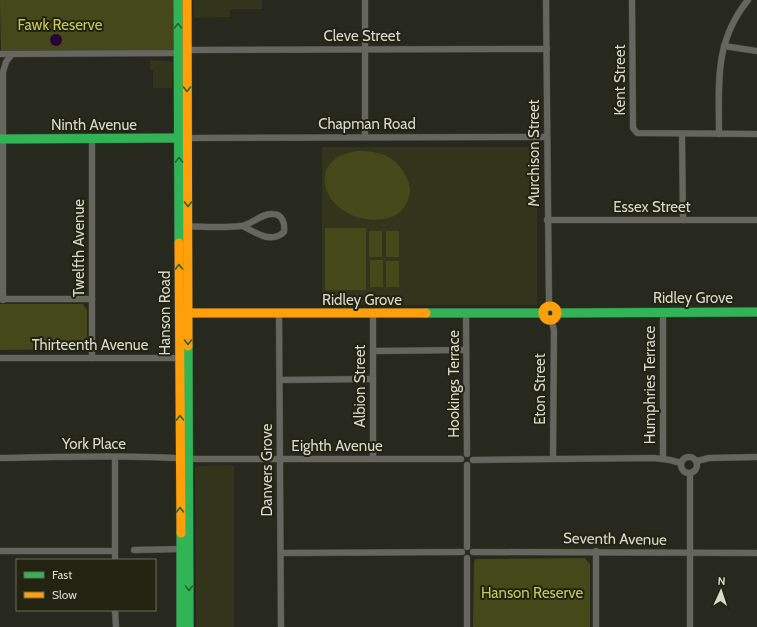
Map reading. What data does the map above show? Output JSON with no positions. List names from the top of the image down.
{
  "streets": {
    "main road": ["Ninth Avenue", "Ridley Grove", "Hanson Road"],
    "street": [
      "Cleve Street",
      "Kent Street",
      "Chapman Road",
      "Murchison Street",
      "Essex Street",
      "Twelfth Avenue",
      "Thirteenth Avenue",
      "Hookings Terrace",
      "Humphries Terrace",
      "Albion Street",
      "Eton Street",
      "York Place",
      "Eighth Avenue",
      "Danvers Grove",
      "Seventh Avenue"
    ]
  },
  "crossings": [
    ["Cleve Street", "Murchison Street"],
    ["Cleve Street", "Hanson Road"],
    ["Chapman Road", "Ninth Avenue"],
    ["Chapman Road", "Murchison Street"],
    ["Chapman Road", "Hanson Road"],
    ["Ninth Avenue", "Twelfth Avenue"],
    ["Ninth Avenue", "Hanson Road"],
    ["Murchison Street", "Essex Street"],
    ["Murchison Street", "Ridley Grove"],
    ["Twelfth Avenue", "Thirteenth Avenue"],
    ["Ridley Grove", "Hanson Road"],
    ["Ridley Grove", "Hookings Terrace"],
    ["Ridley Grove", "Humphries Terrace"],
    ["Ridley Grove", "Albion Street"],
    ["Ridley Grove", "Eton Street"],
    ["Ridley Grove", "Danvers Grove"],
    ["Hanson Road", "Thirteenth Avenue"],
    ["Hanson Road", "York Place"],
    ["Hanson Road", "Eighth Avenue"],
    ["Hookings Terrace", "Eighth Avenue"],
    ["Albion Street", "Eighth Avenue"],
    ["York Place", "Eighth Avenue"],
    ["Eighth Avenue", "Danvers Grove"]
  ],
  "parks": ["Fawk Reserve", "Hanson Reserve"],
  "legend": ["Fast", "Slow"],
  "north": "top"
}
